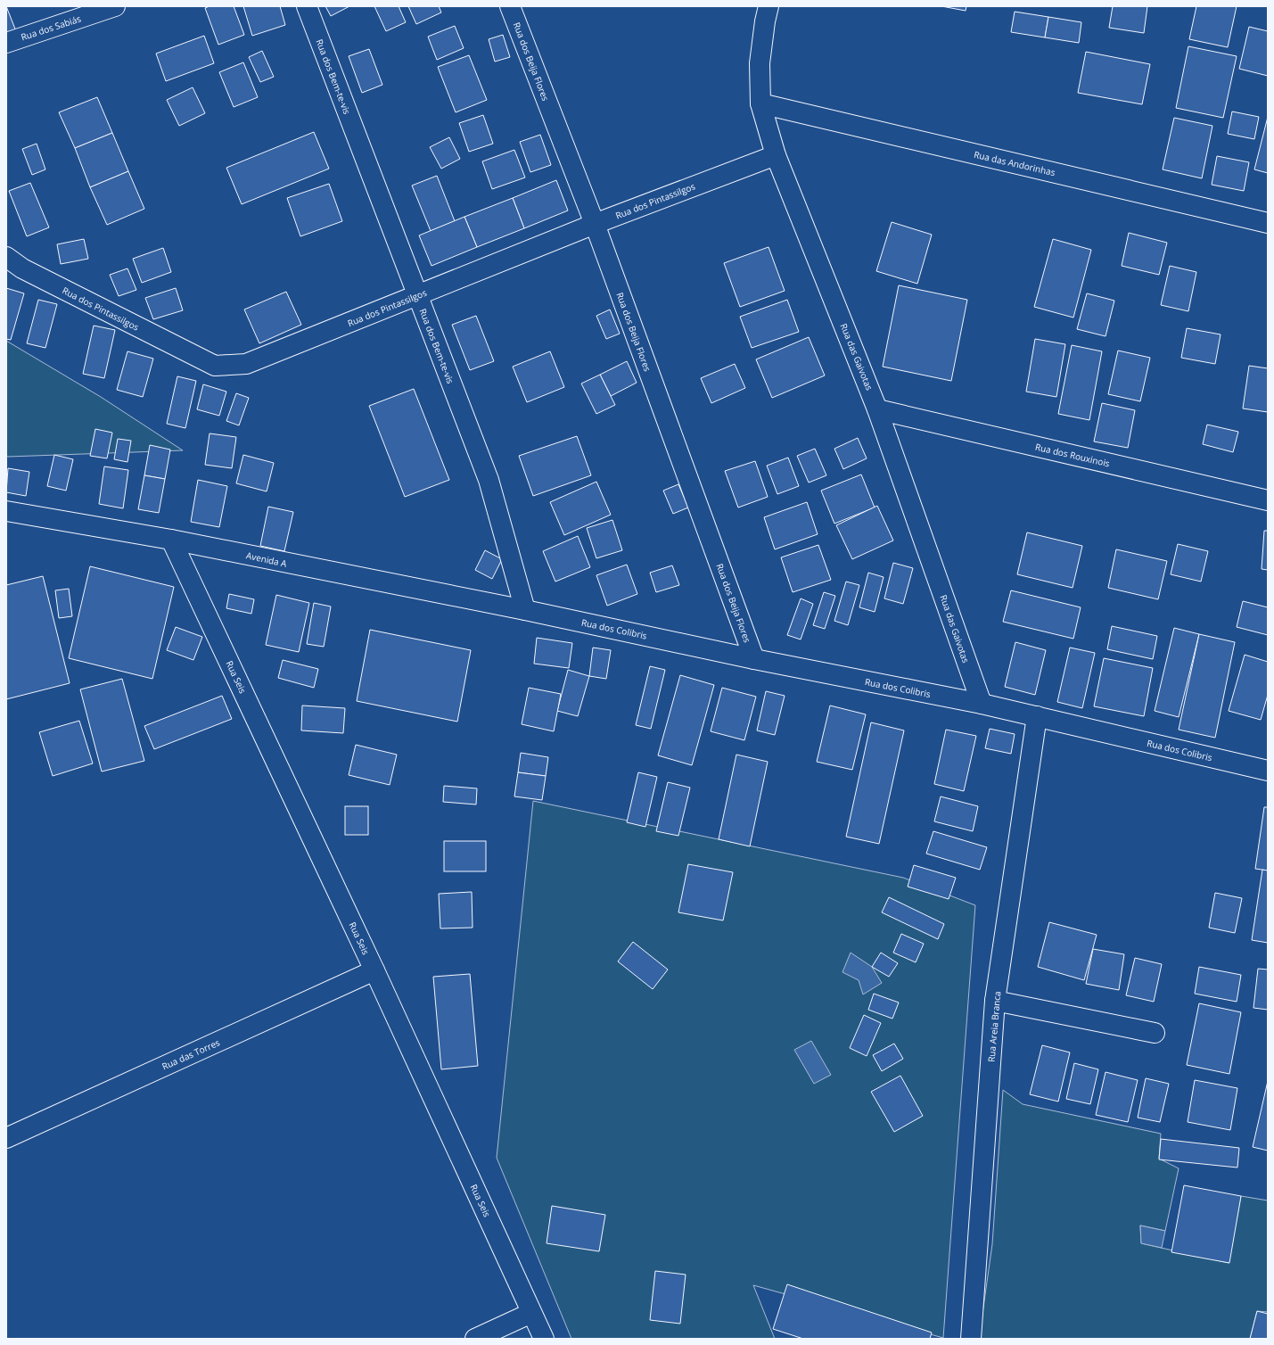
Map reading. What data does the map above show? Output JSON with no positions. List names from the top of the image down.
{
  "streets": {
    "street": [
      "Rua dos Sabiás",
      "Rua dos Beija Flores",
      "Rua dos Bem-te-vis",
      "Rua das Andorinhas",
      "Rua dos Pintassilgos",
      "Rua das Gaivotas",
      "Rua dos Rouxinois",
      "Avenida A",
      "Rua dos Colibris",
      "Rua Seis",
      "Rua Areia Branca",
      "Rua das Torres"
    ]
  },
  "crossings": [
    ["Rua dos Beija Flores", "Rua dos Pintassilgos"],
    ["Rua dos Beija Flores", "Rua dos Colibris"],
    ["Rua dos Bem-te-vis", "Rua dos Pintassilgos"],
    ["Rua dos Bem-te-vis", "Avenida A"],
    ["Rua dos Bem-te-vis", "Rua dos Colibris"],
    ["Rua das Andorinhas", "Rua das Gaivotas"],
    ["Rua dos Pintassilgos", "Rua das Gaivotas"],
    ["Rua das Gaivotas", "Rua dos Rouxinois"],
    ["Rua das Gaivotas", "Rua dos Colibris"],
    ["Avenida A", "Rua dos Colibris"],
    ["Avenida A", "Rua Seis"],
    ["Rua dos Colibris", "Rua Areia Branca"],
    ["Rua Seis", "Rua das Torres"]
  ]
}
